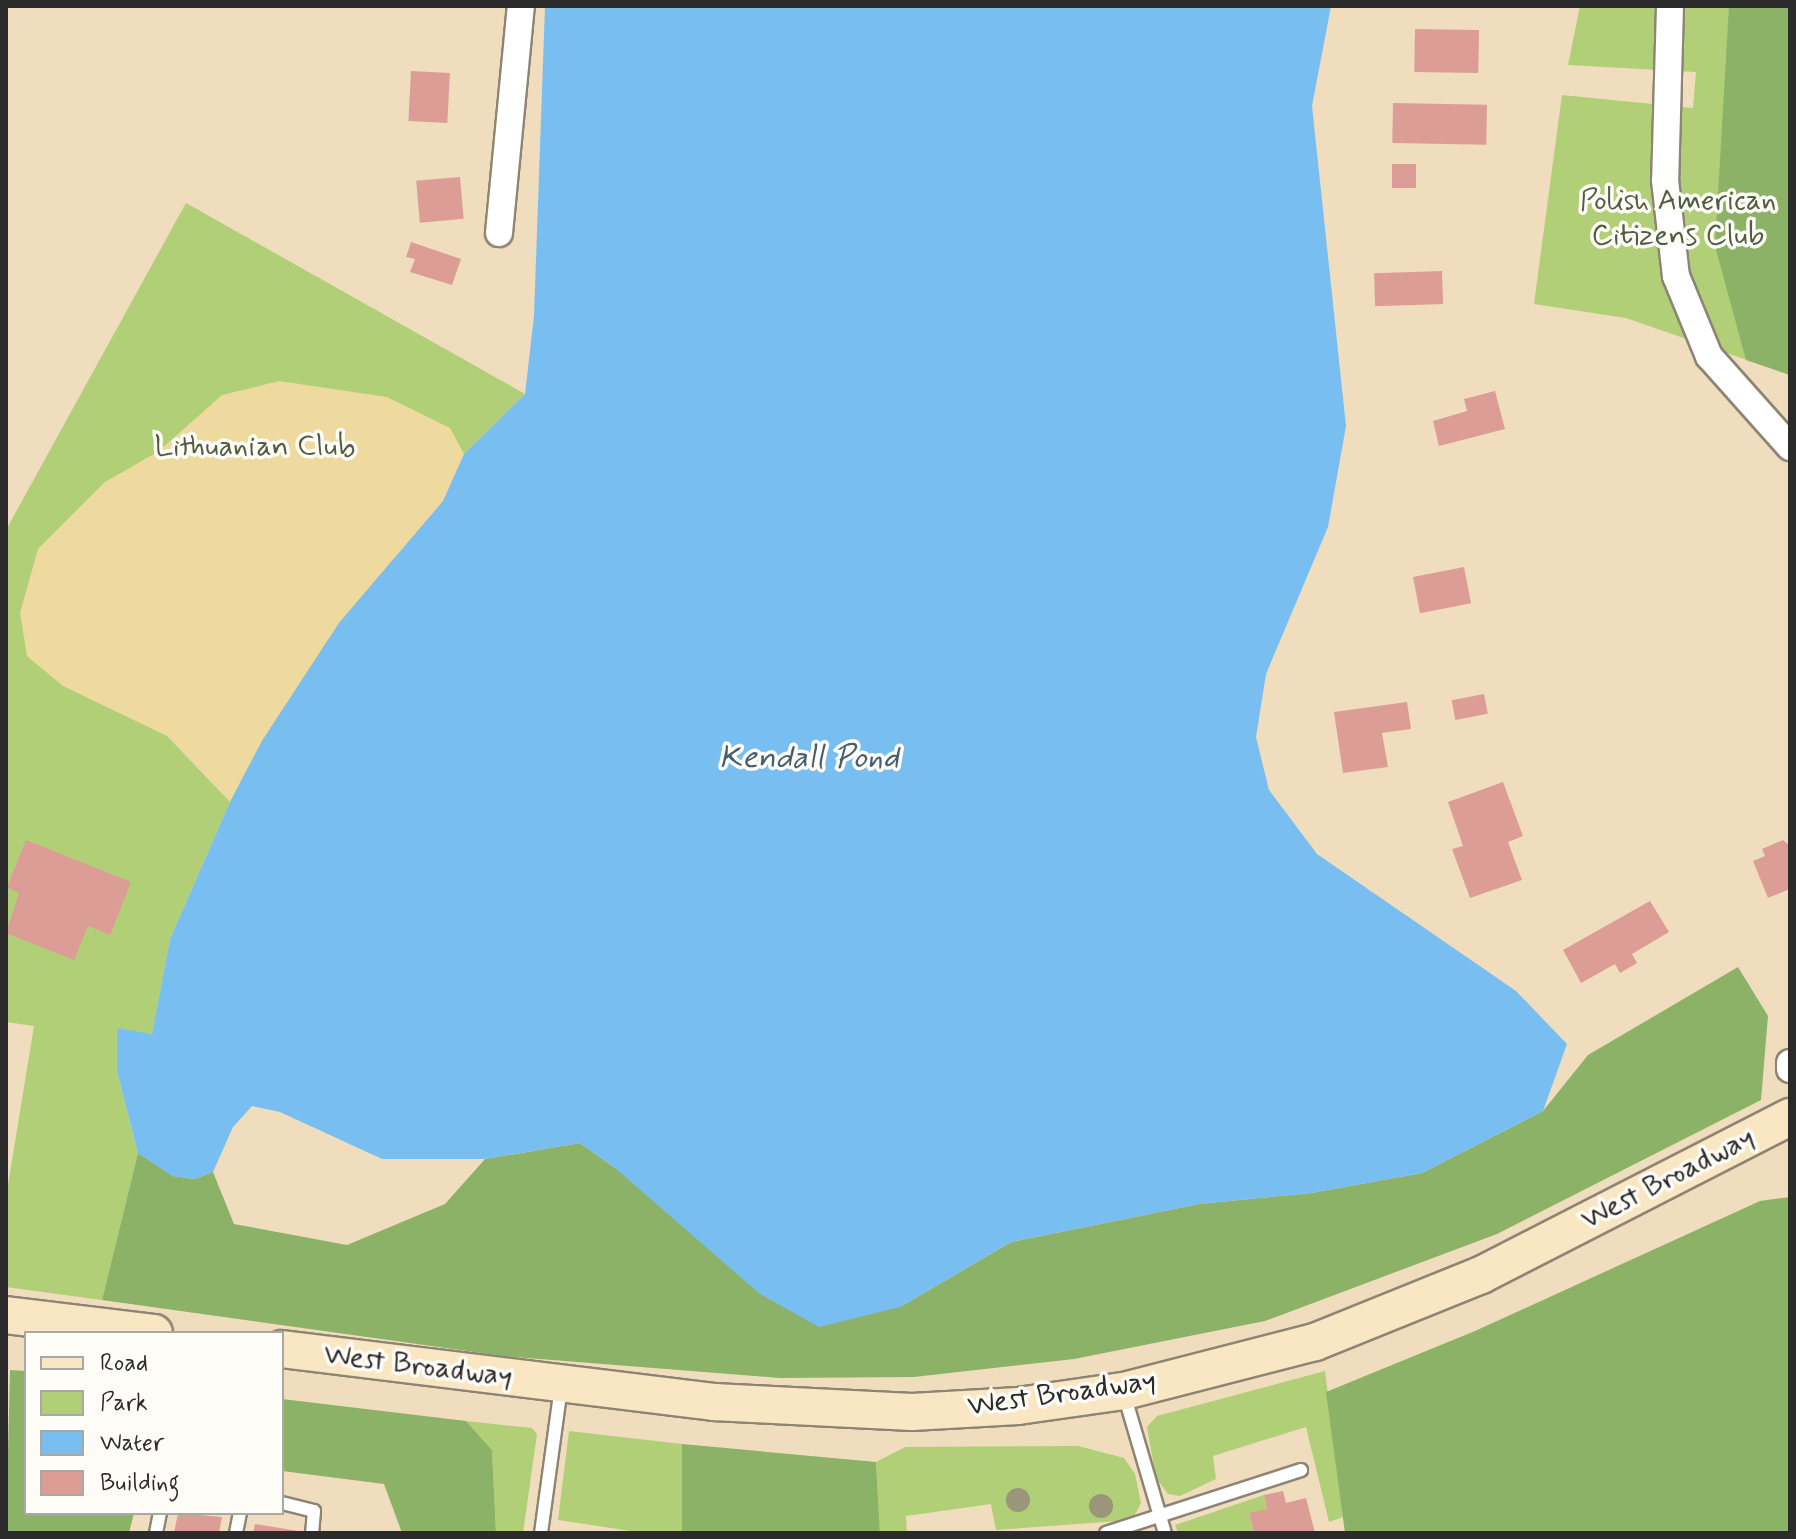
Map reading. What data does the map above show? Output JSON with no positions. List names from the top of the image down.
{
  "streets": {
    "main road": ["West Broadway"]
  },
  "water": ["Kendall Pond"],
  "parks": ["Polish American Citizens Club", "Lithuanian Club"],
  "legend": [
    "Road",
    "Park",
    "Water",
    "Building"
  ]
}
